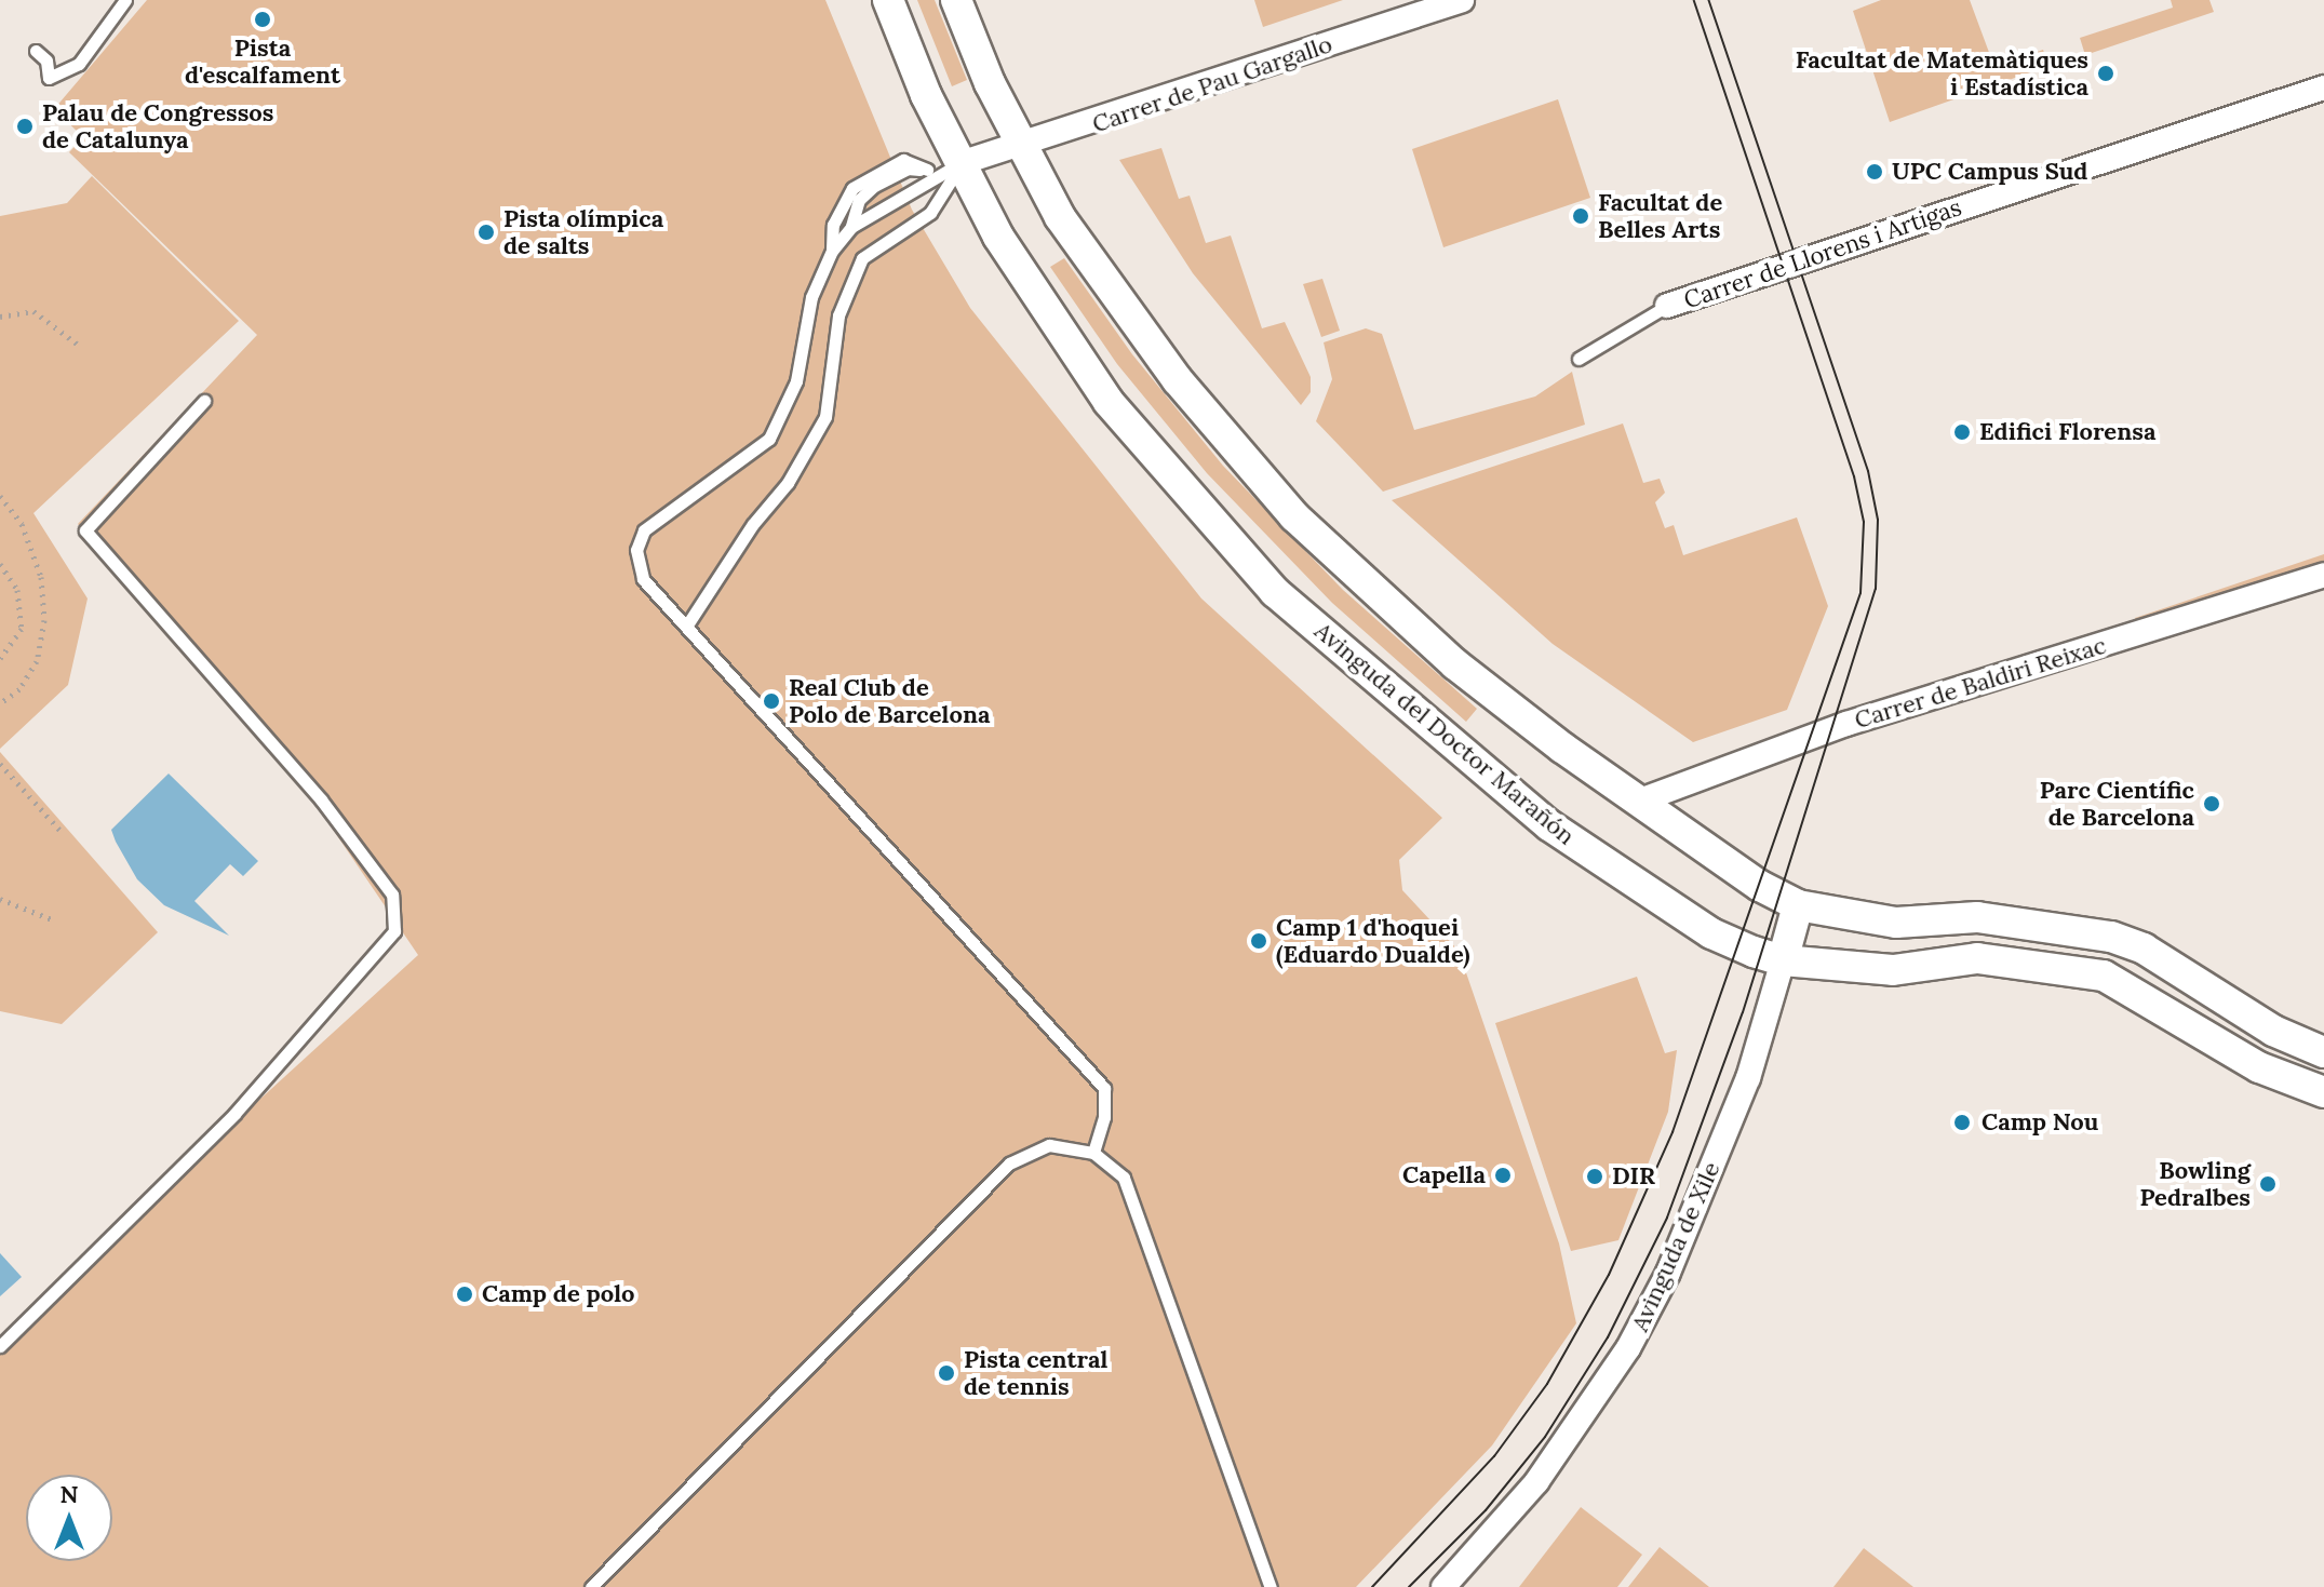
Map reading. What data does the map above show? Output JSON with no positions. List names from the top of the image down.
{
  "streets": {
    "street": [
      "Carrer de Pau Gargallo",
      "Carrer de Llorens i Artigas",
      "Carrer de Baldiri Reixac",
      "Avinguda del Doctor Marañón",
      "Avinguda de Xile"
    ]
  },
  "crossings": [
    ["Carrer de Pau Gargallo", "Avinguda del Doctor Marañón"],
    ["Avinguda del Doctor Marañón", "Avinguda de Xile"]
  ],
  "places": [
    "Pista d'escalfament",
    "Facultat de Matemàtiques i Estadística",
    "Palau de Congressos de Catalunya",
    "UPC Campus Sud",
    "Facultat de Belles Arts",
    "Pista olímpica de salts",
    "Edifici Florensa",
    "Real Club de Polo de Barcelona",
    "Parc Científic de Barcelona",
    "Camp 1 d'hoquei (Eduardo Dualde)",
    "Camp Nou",
    "Capella",
    "DIR",
    "Bowling Pedralbes",
    "Camp de polo",
    "Pista central de tennis"
  ],
  "north": "top"
}
